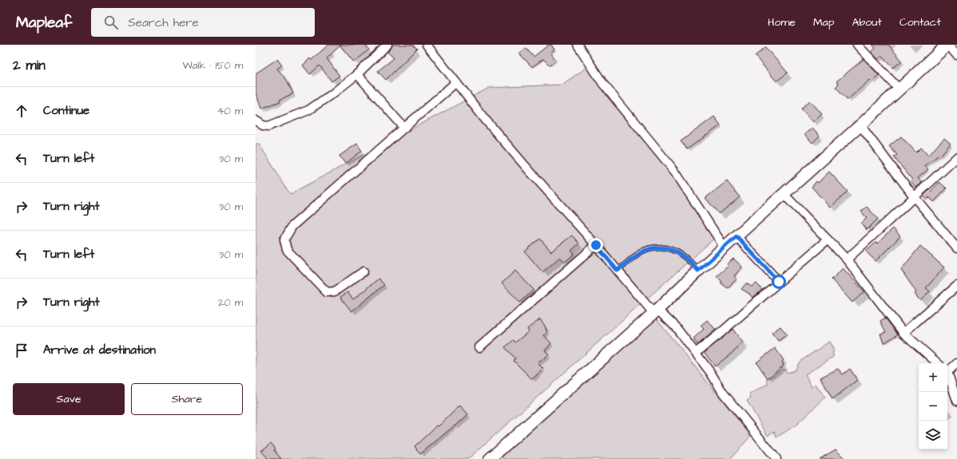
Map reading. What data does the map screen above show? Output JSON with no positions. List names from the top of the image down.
{
  "page": {
    "header": "Mapleaf",
    "search": "Search here",
    "nav": [
      "Home",
      "Map",
      "About",
      "Contact"
    ],
    "heading": ["2 min", "Walk · 150 m"],
    "list": [
      ["Continue", "40 m"],
      ["Turn left", "30 m"],
      ["Turn right", "30 m"],
      ["Turn left", "30 m"],
      ["Turn right", "20 m"],
      "Arrive at destination"
    ],
    "map_buttons": ["+", "−"],
    "buttons": ["Save", "Share"]
  }
}
